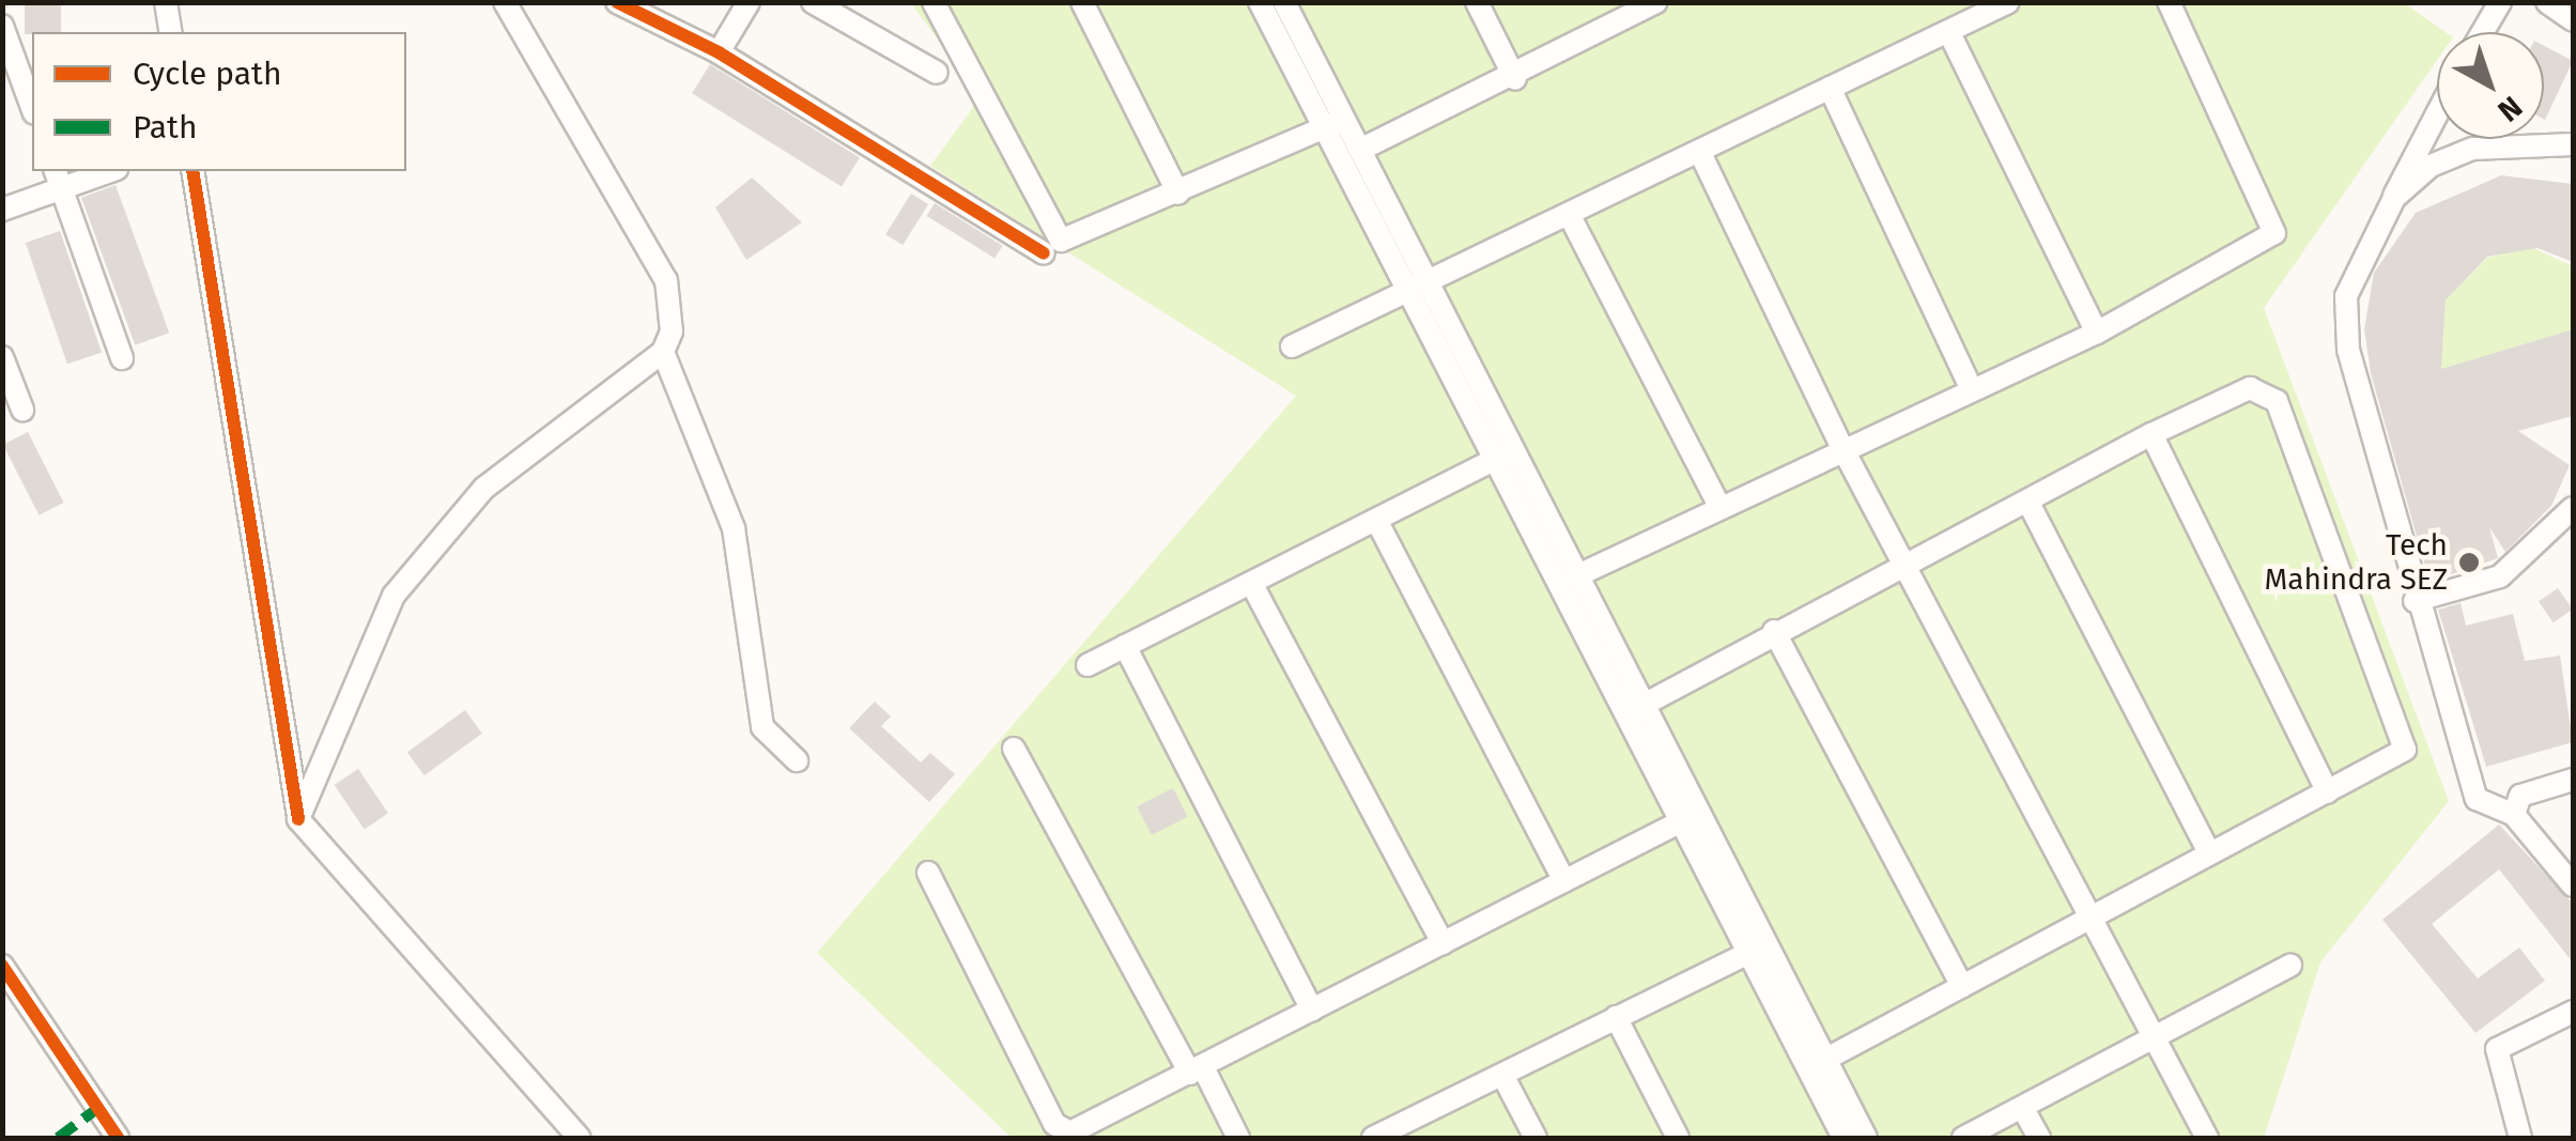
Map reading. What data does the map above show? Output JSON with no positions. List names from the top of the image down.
{
  "places": ["Tech Mahindra SEZ"],
  "legend": ["Cycle path", "Path"],
  "north": "bottom right"
}
